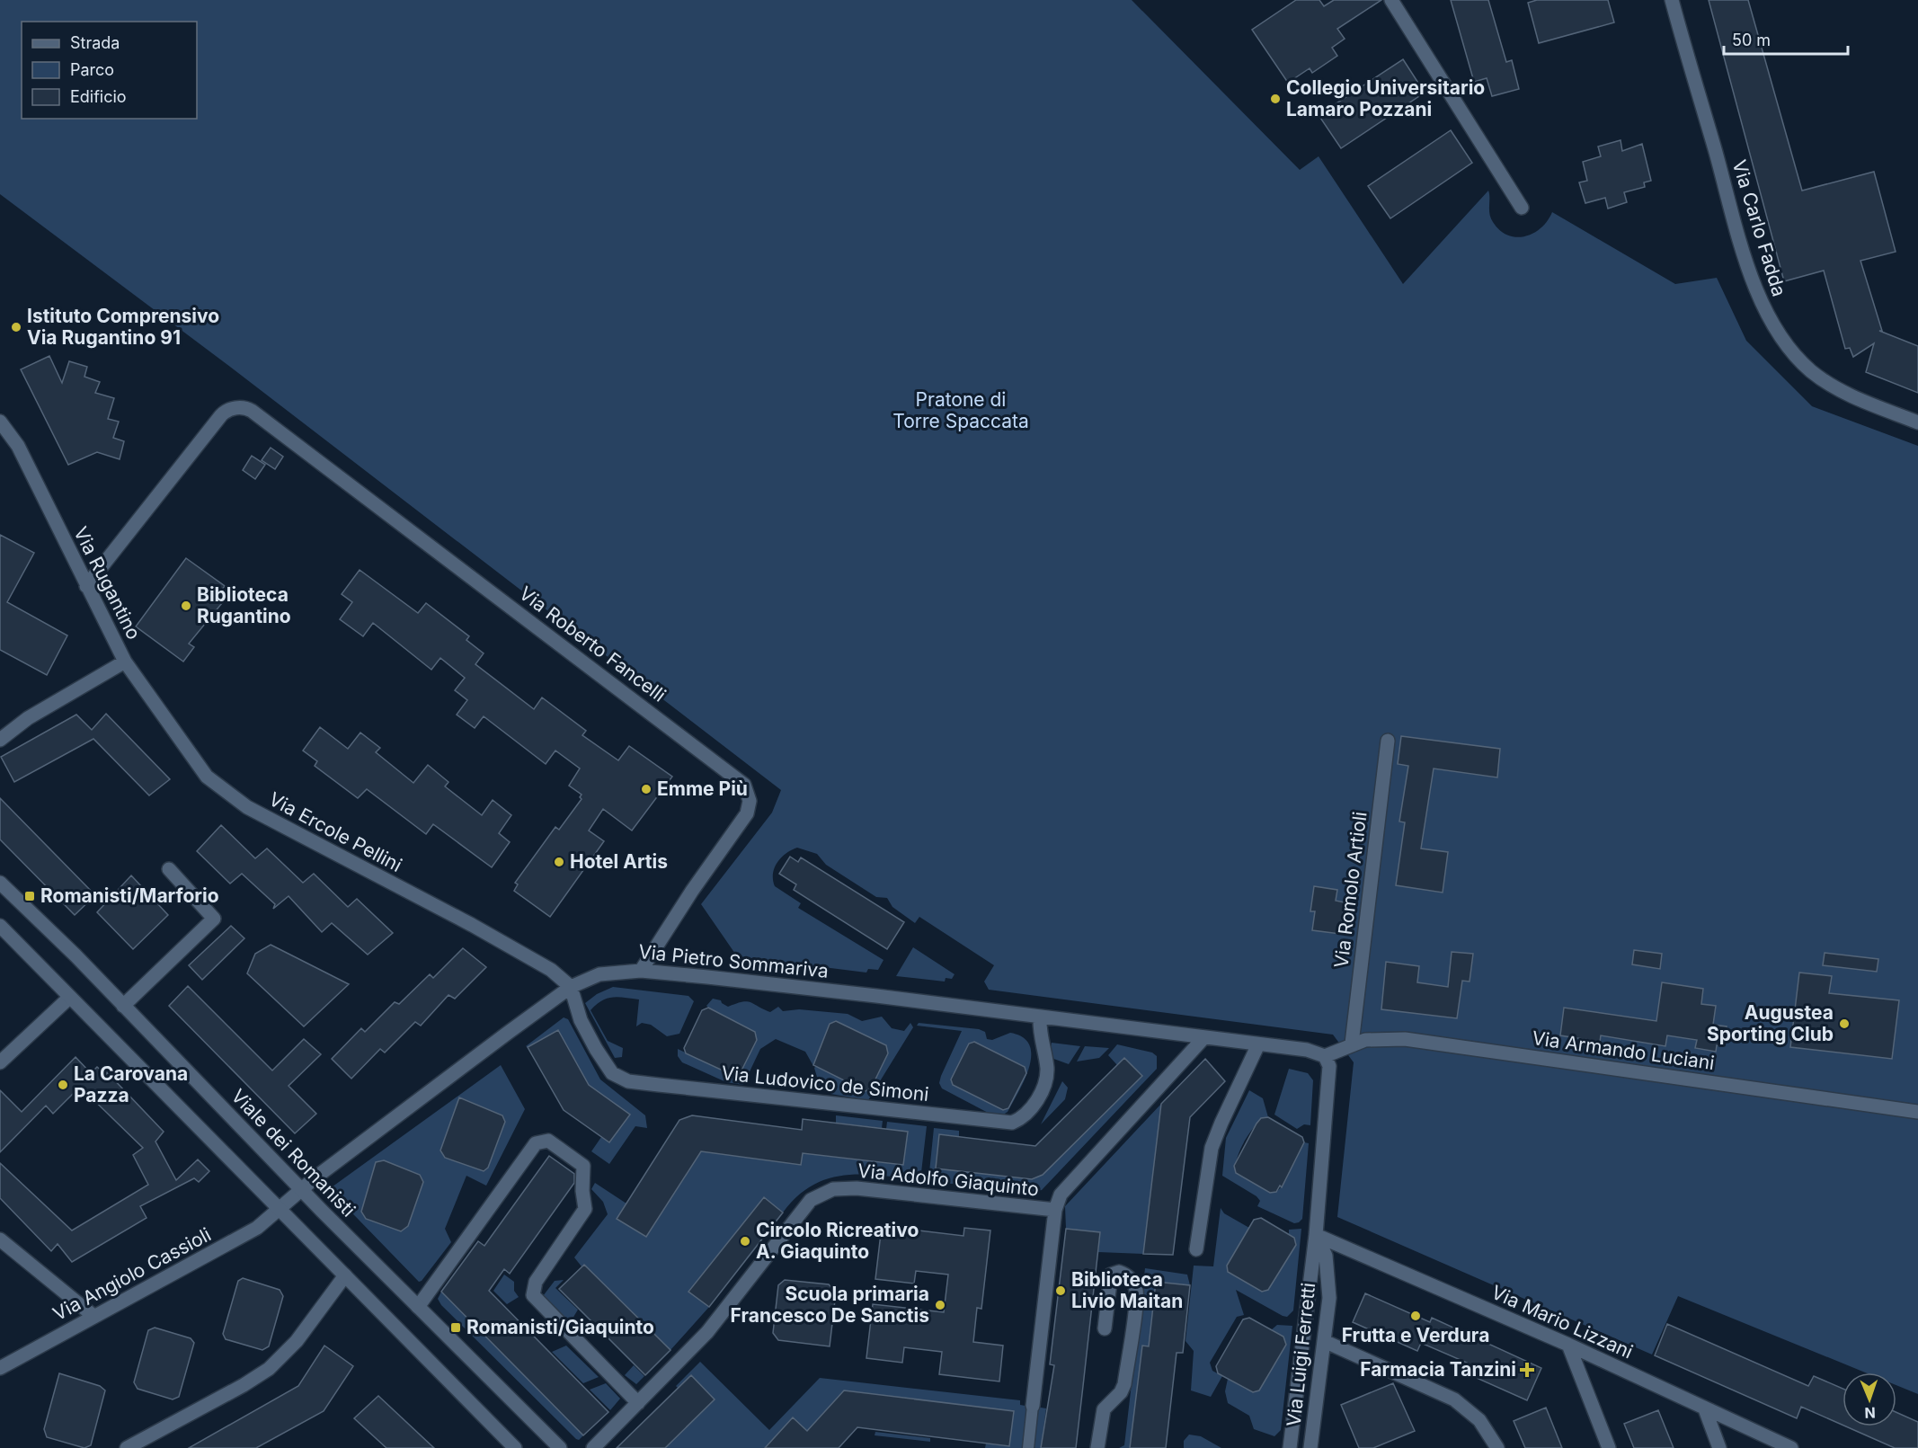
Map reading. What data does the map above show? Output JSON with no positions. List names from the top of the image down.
{
  "streets": {
    "street": [
      "Via Carlo Fadda",
      "Via Rugantino",
      "Via Roberto Fancelli",
      "Via Ercole Pellini",
      "Via Romolo Artioli",
      "Via Pietro Sommariva",
      "Via Armando Luciani",
      "Via Ludovico de Simoni",
      "Viale dei Romanisti",
      "Via Adolfo Giaquinto",
      "Via Angiolo Cassioli",
      "Via Mario Lizzani",
      "Via Luigi Ferretti"
    ]
  },
  "crossings": [
    ["Via Rugantino", "Via Roberto Fancelli"],
    ["Via Rugantino", "Via Ercole Pellini"],
    ["Via Roberto Fancelli", "Via Pietro Sommariva"],
    ["Via Ercole Pellini", "Via Pietro Sommariva"],
    ["Via Ercole Pellini", "Via Ludovico de Simoni"],
    ["Via Romolo Artioli", "Via Armando Luciani"],
    ["Via Pietro Sommariva", "Via Armando Luciani"],
    ["Via Pietro Sommariva", "Via Ludovico de Simoni"],
    ["Via Pietro Sommariva", "Viale dei Romanisti"],
    ["Via Pietro Sommariva", "Via Adolfo Giaquinto"],
    ["Via Pietro Sommariva", "Via Angiolo Cassioli"],
    ["Via Pietro Sommariva", "Via Luigi Ferretti"],
    ["Via Armando Luciani", "Via Luigi Ferretti"],
    ["Via Mario Lizzani", "Via Luigi Ferretti"]
  ],
  "parks": ["Pratone di Torre Spaccata"],
  "places": {
    "other": [
      "Collegio Universitario Lamaro Pozzani",
      "Istituto Comprensivo Via Rugantino 91",
      "Biblioteca Rugantino",
      "Emme Più",
      "Hotel Artis",
      "Augustea Sporting Club",
      "La Carovana Pazza",
      "Circolo Ricreativo A. Giaquinto",
      "Biblioteca Livio Maitan",
      "Scuola primaria Francesco De Sanctis",
      "Frutta e Verdura"
    ],
    "transit": ["Romanisti/Marforio", "Romanisti/Giaquinto"],
    "health": ["Farmacia Tanzini"]
  },
  "legend": ["Strada", "Parco", "Edificio"],
  "scale_bar": "50 m",
  "north": "bottom"
}
